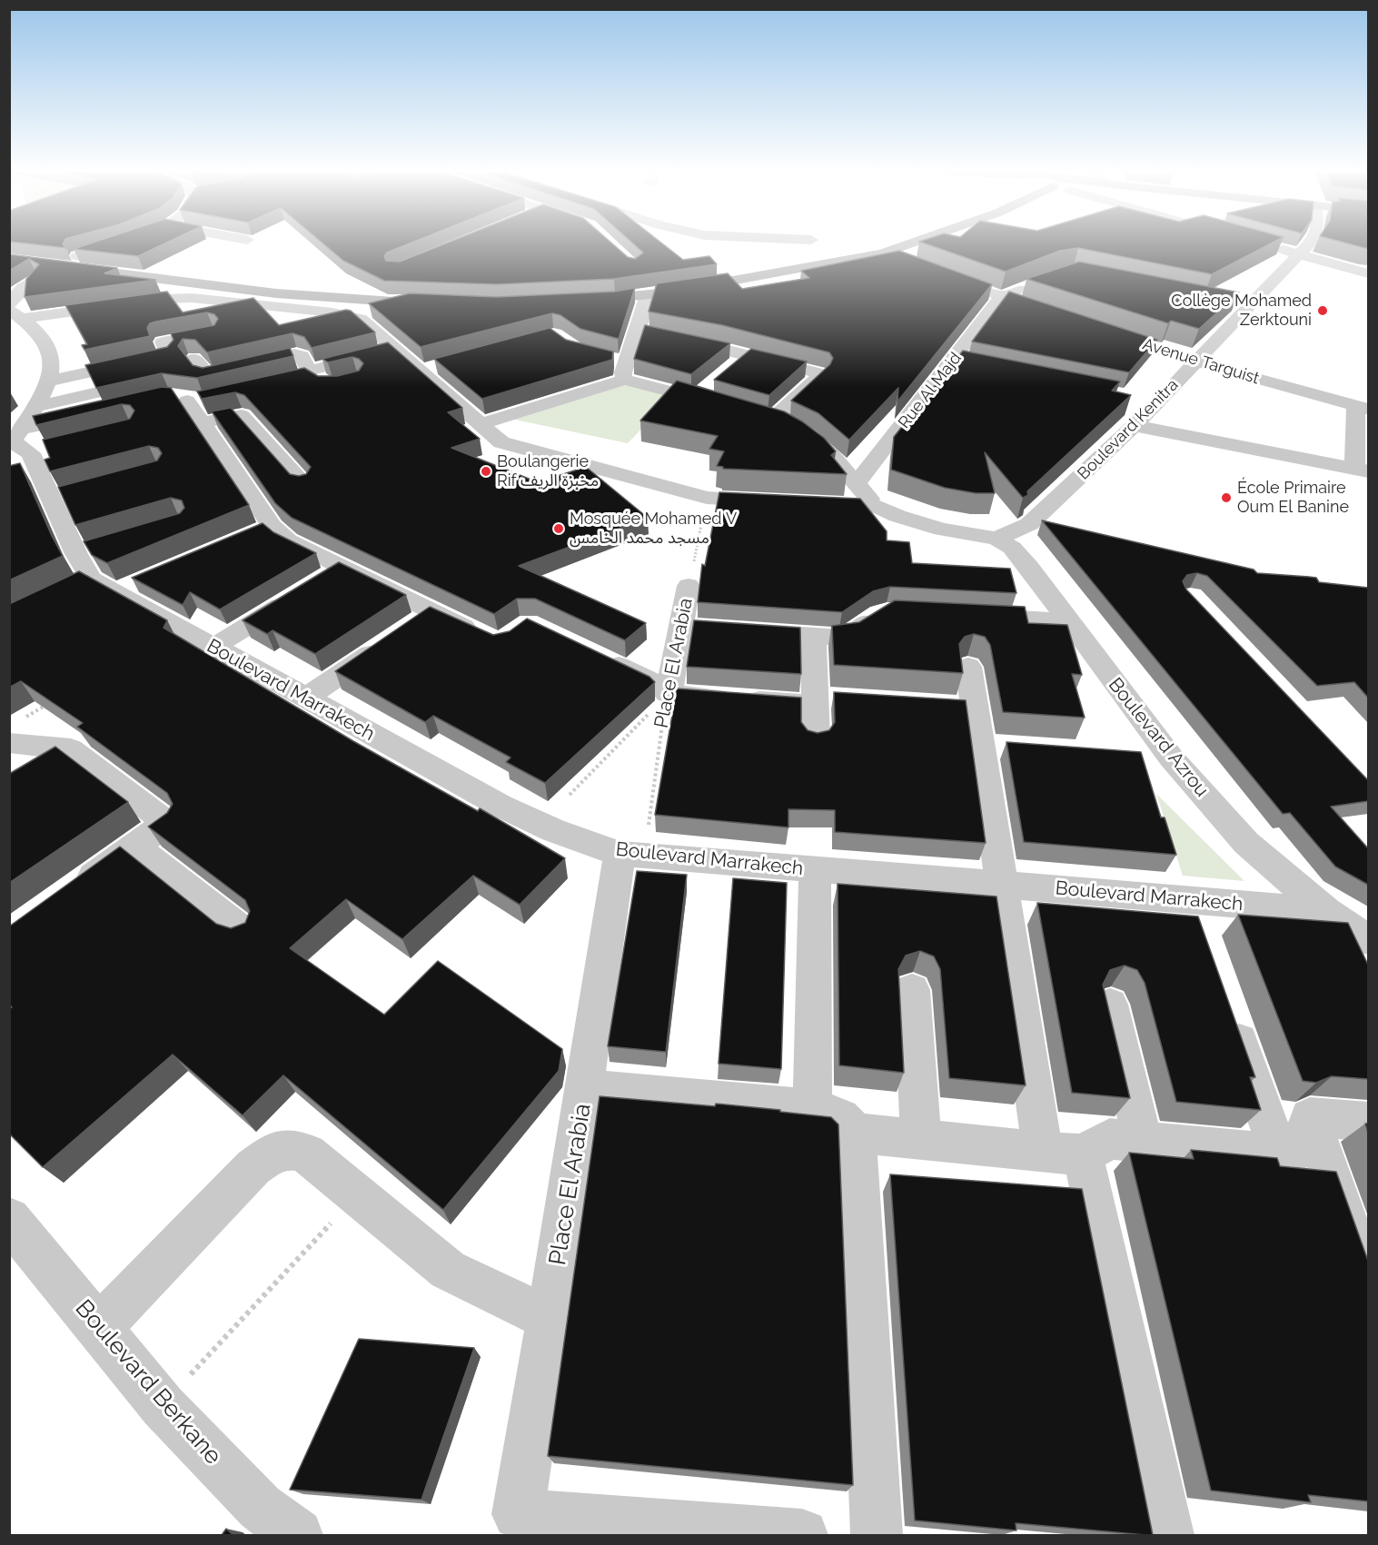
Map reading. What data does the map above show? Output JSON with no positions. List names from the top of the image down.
{
  "streets": {
    "street": [
      "Avenue Targuist",
      "Rue Al Majd",
      "Boulevard Kenitra",
      "Place El Arabia",
      "Boulevard Marrakech",
      "Boulevard Azrou",
      "Boulevard Berkane"
    ]
  },
  "crossings": [
    ["Avenue Targuist", "Boulevard Kenitra"],
    ["Boulevard Kenitra", "Boulevard Azrou"],
    ["Place El Arabia", "Boulevard Marrakech"],
    ["Boulevard Marrakech", "Boulevard Azrou"]
  ],
  "places": [
    "Collège Mohamed Zerktouni",
    "Boulangerie Rif مخبزة الريف",
    "École Primaire Oum El Banine",
    "Mosquée Mohamed V مسجد محمد الخامس"
  ]
}
